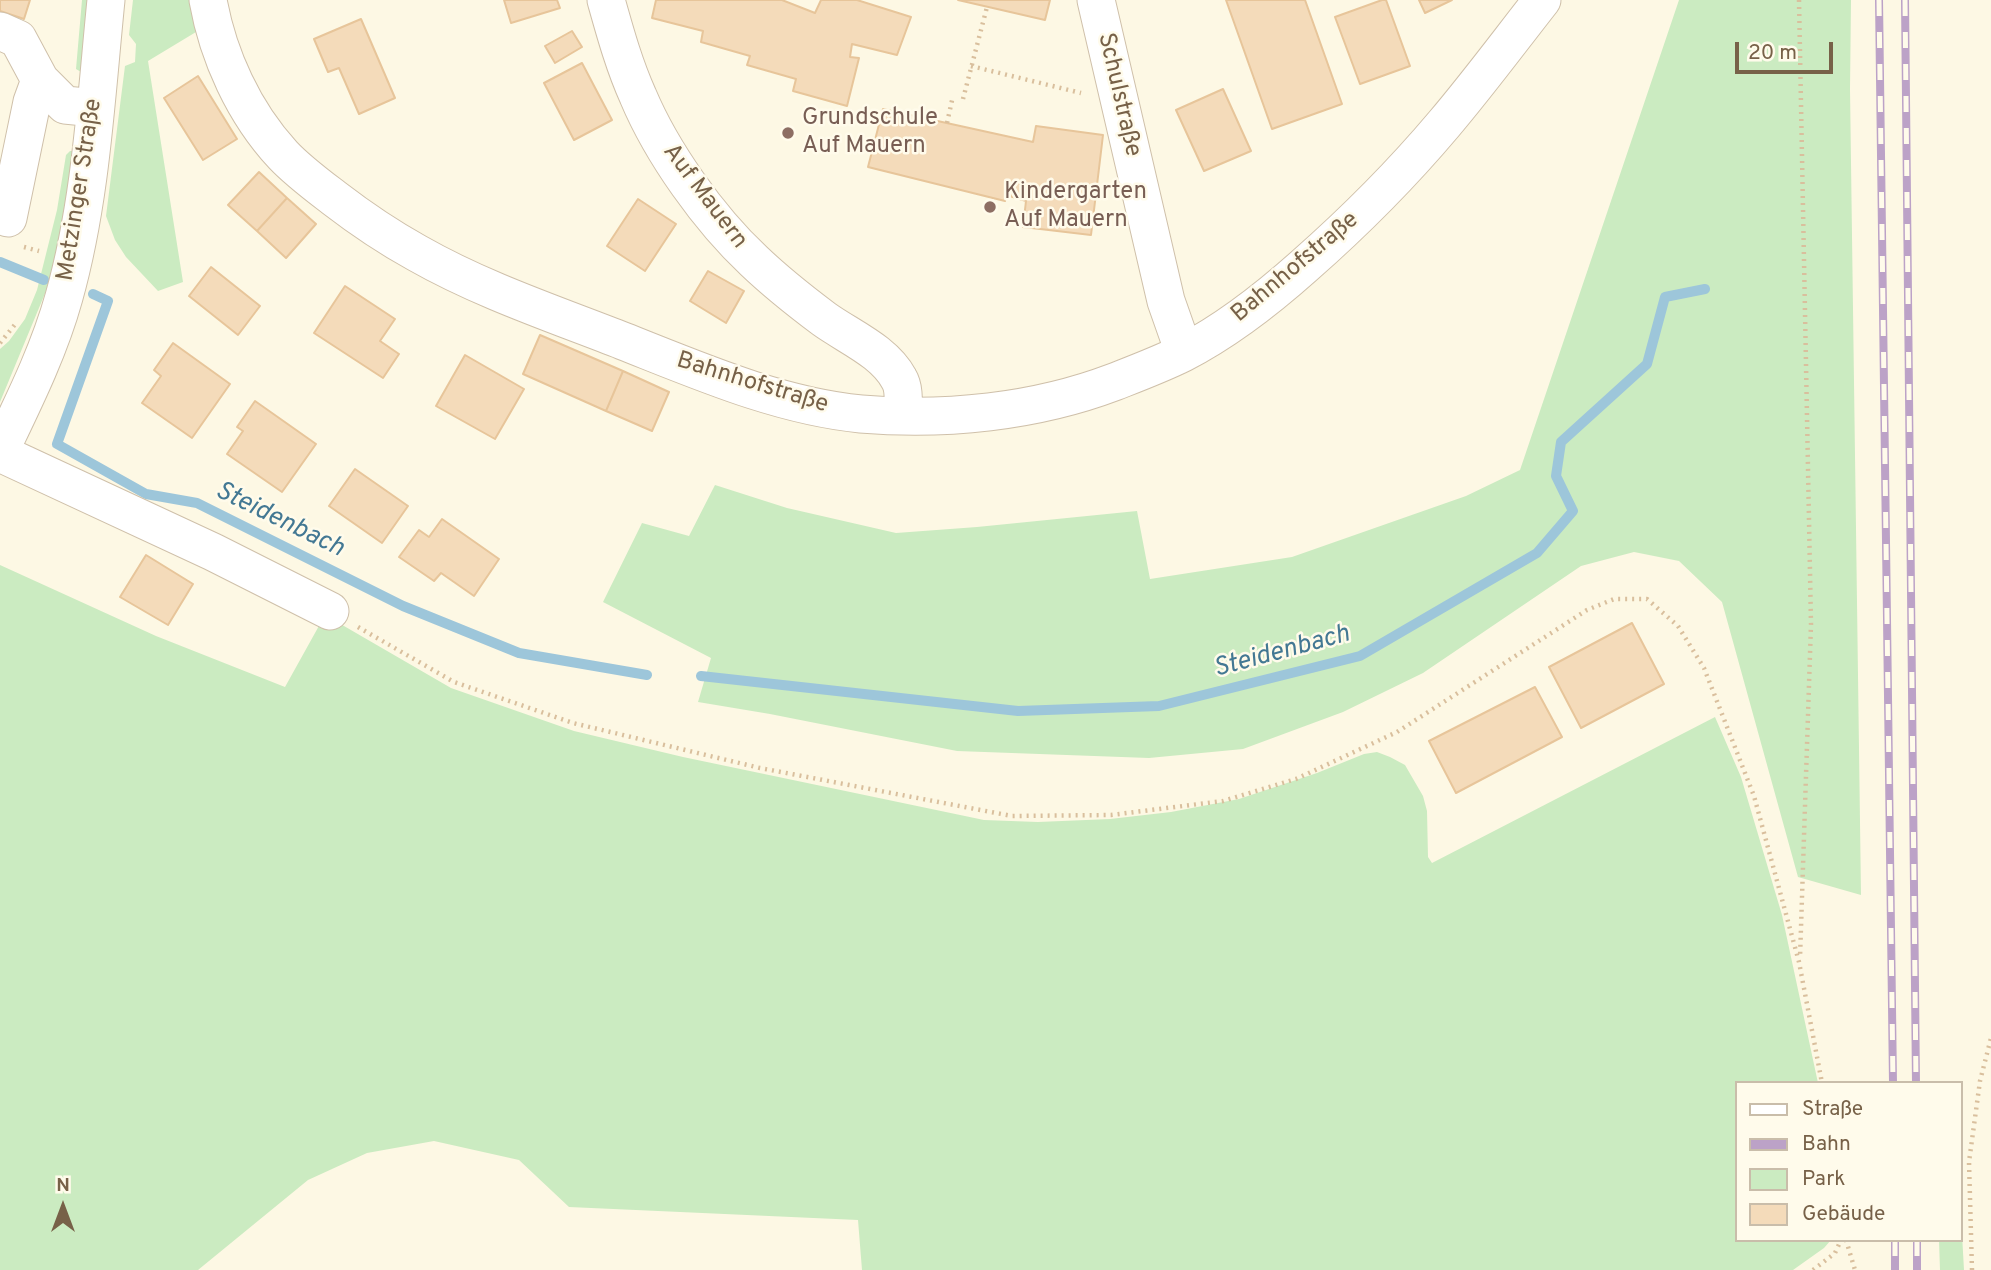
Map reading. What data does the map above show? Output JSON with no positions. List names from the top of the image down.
{
  "streets": {
    "street": [
      "Schulstraße",
      "Metzinger Straße",
      "Auf Mauern",
      "Bahnhofstraße"
    ]
  },
  "crossings": [
    ["Schulstraße", "Bahnhofstraße"],
    ["Auf Mauern", "Bahnhofstraße"]
  ],
  "water": ["Steidenbach"],
  "places": ["Grundschule Auf Mauern", "Kindergarten Auf Mauern"],
  "legend": [
    "Straße",
    "Bahn",
    "Park",
    "Gebäude"
  ],
  "scale_bar": "20 m",
  "north": "top"
}
